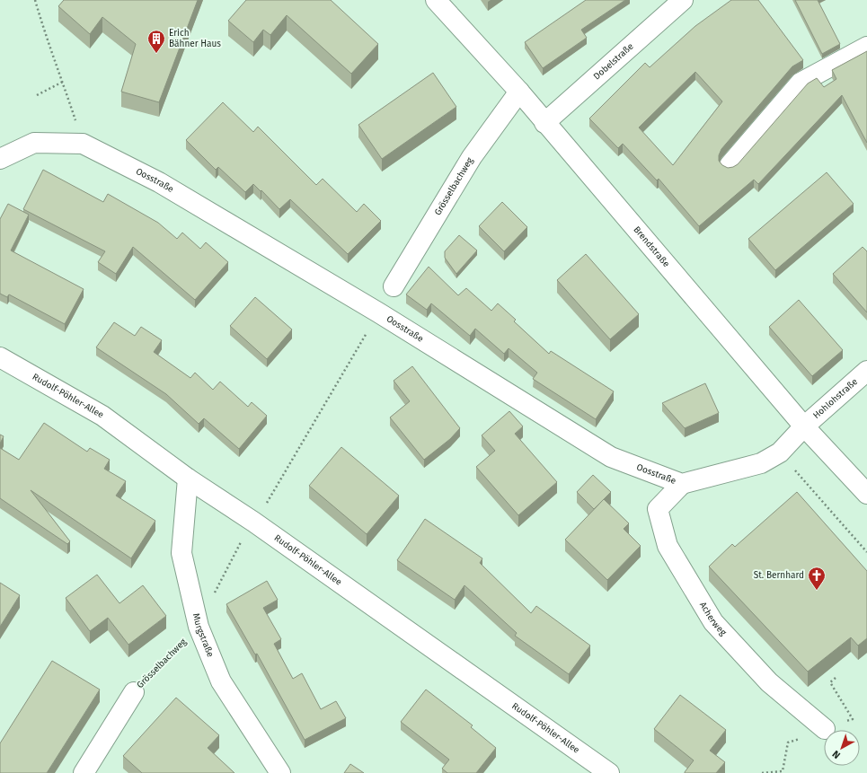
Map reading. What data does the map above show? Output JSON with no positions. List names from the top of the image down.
{
  "streets": {
    "street": [
      "Dobelstraße",
      "Oosstraße",
      "Grösselbachweg",
      "Brendstraße",
      "Rudolf-Pöhler-Allee",
      "Hohlohstraße",
      "Acherweg",
      "Murgstraße"
    ]
  },
  "crossings": [
    ["Dobelstraße", "Brendstraße"],
    ["Oosstraße", "Brendstraße"],
    ["Oosstraße", "Hohlohstraße"],
    ["Oosstraße", "Acherweg"],
    ["Grösselbachweg", "Brendstraße"],
    ["Grösselbachweg", "Murgstraße"],
    ["Brendstraße", "Hohlohstraße"],
    ["Rudolf-Pöhler-Allee", "Murgstraße"]
  ],
  "places": {
    "building": ["Erich Bähner Haus"],
    "church": ["St. Bernhard"]
  },
  "north": "bottom left"
}
